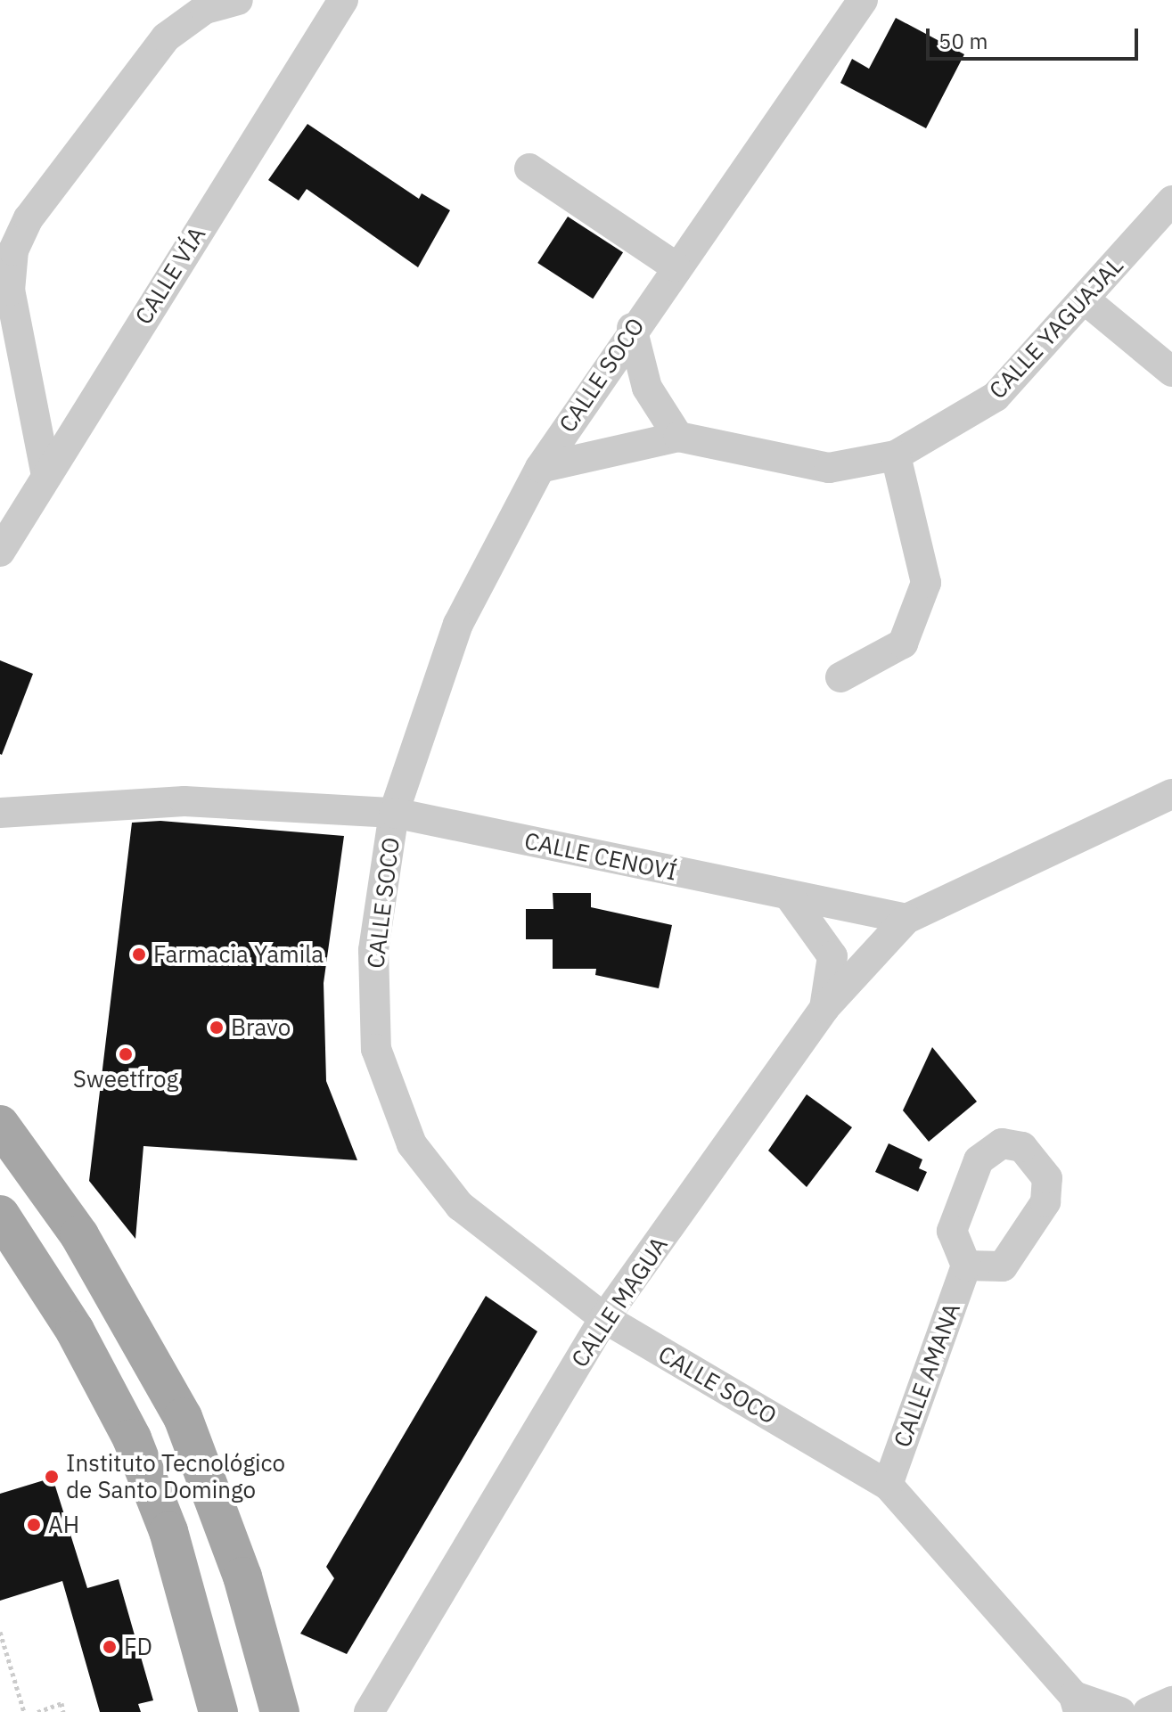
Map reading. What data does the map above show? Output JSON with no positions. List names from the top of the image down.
{
  "streets": {
    "street": [
      "CALLE VÍA",
      "CALLE YAGUAJAL",
      "CALLE SOCO",
      "CALLE CENOVÍ",
      "CALLE MAGUA",
      "CALLE AMANA"
    ]
  },
  "crossings": [
    ["CALLE SOCO", "CALLE CENOVÍ"],
    ["CALLE SOCO", "CALLE MAGUA"],
    ["CALLE SOCO", "CALLE AMANA"],
    ["CALLE CENOVÍ", "CALLE MAGUA"]
  ],
  "places": [
    "Farmacia Yamila",
    "Bravo",
    "Sweetfrog",
    "Instituto Tecnológico de Santo Domingo",
    "AH",
    "FD"
  ],
  "scale_bar": "50 m"
}
